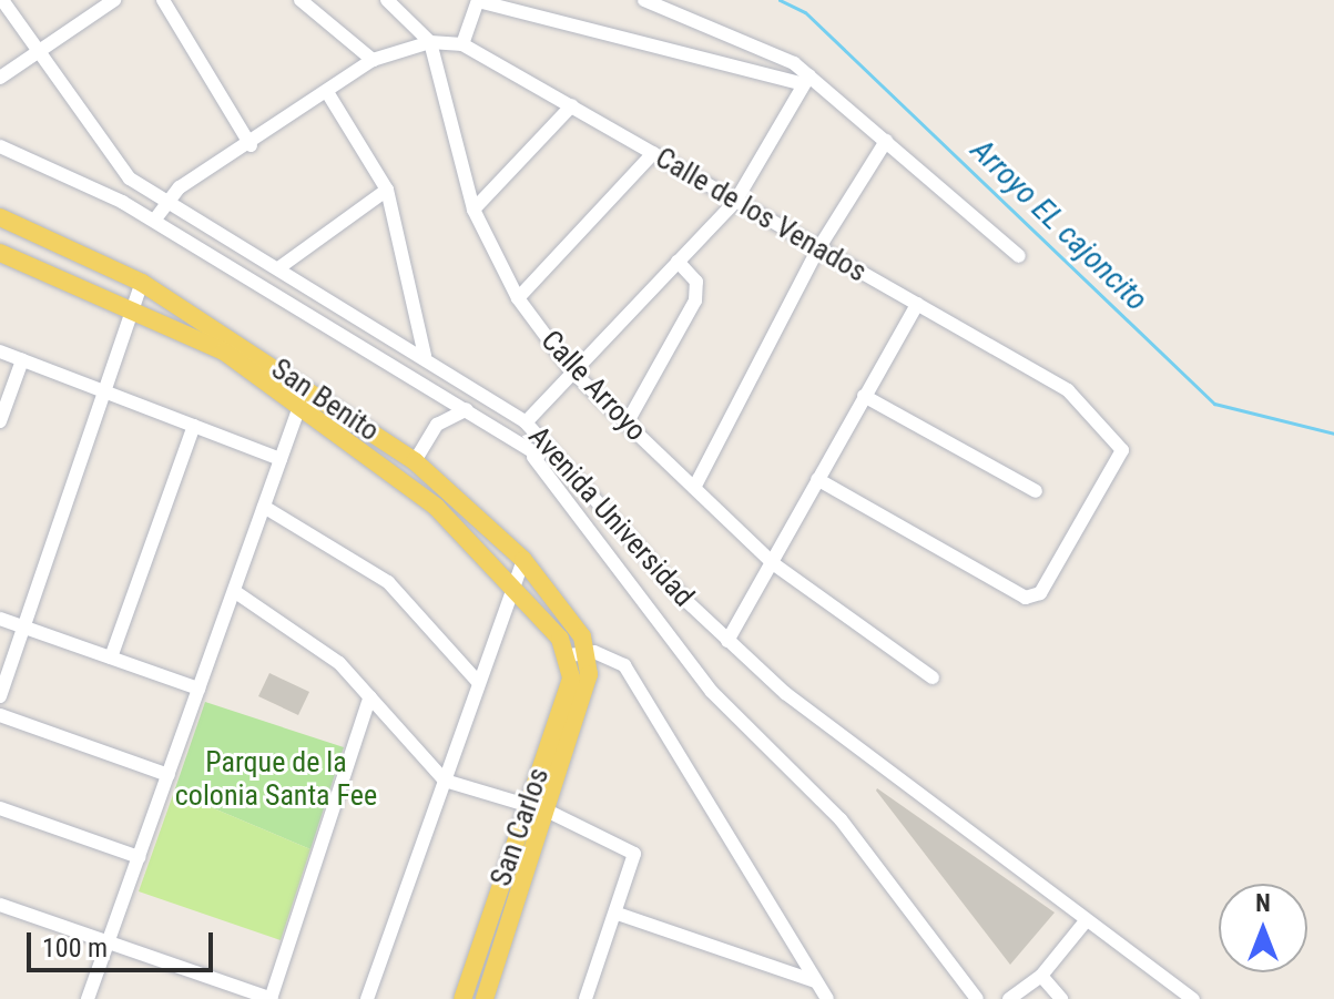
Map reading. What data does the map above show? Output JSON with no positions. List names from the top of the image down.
{
  "streets": {
    "main road": ["San Benito", "San Carlos"],
    "street": ["Calle de los Venados", "Calle Arroyo", "Avenida Universidad"]
  },
  "crossings": [
    ["Calle de los Venados", "Calle Arroyo"],
    ["Calle de los Venados", "Avenida Universidad"],
    ["San Benito", "San Carlos"]
  ],
  "water": ["Arroyo EL cajoncito"],
  "parks": ["Parque de la colonia Santa Fee"],
  "scale_bar": "100 m",
  "north": "top"
}
